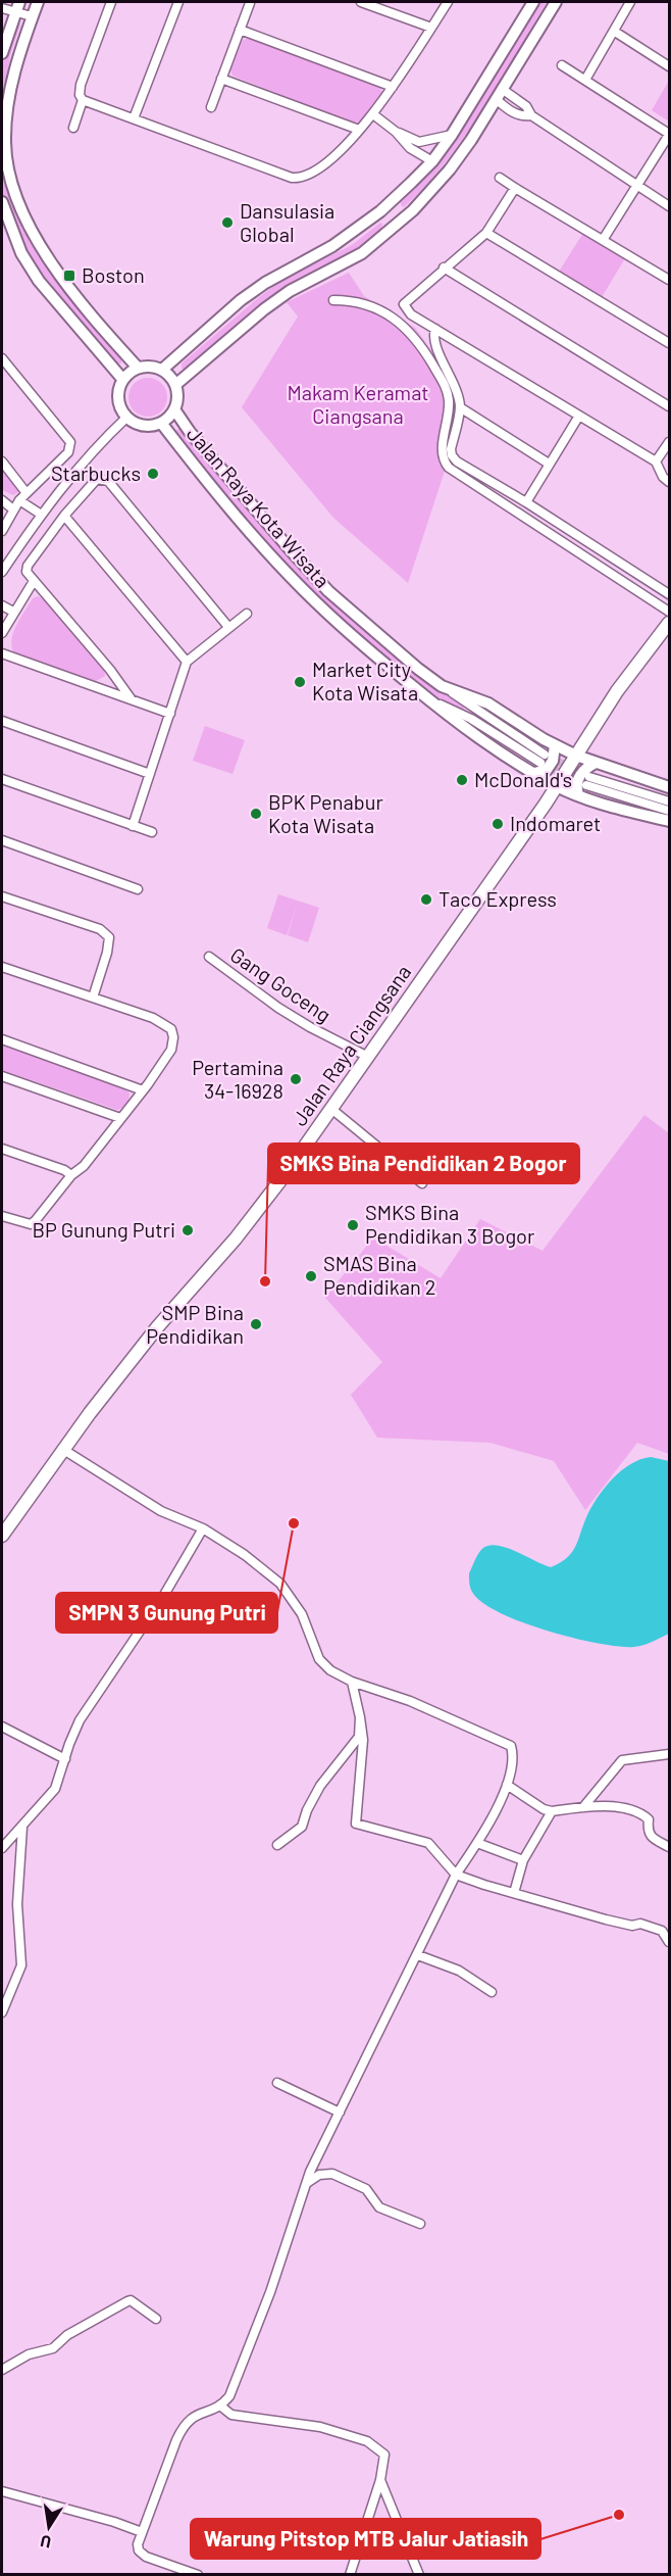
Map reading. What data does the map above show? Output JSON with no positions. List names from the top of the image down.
{
  "streets": {
    "main road": ["Jalan Raya Ciangsana"],
    "street": ["Jalan Raya Kota Wisata", "Gang Goceng"]
  },
  "crossings": [
    ["Jalan Raya Kota Wisata", "Jalan Raya Ciangsana"],
    ["Gang Goceng", "Jalan Raya Ciangsana"]
  ],
  "parks": ["Makam Keramat Ciangsana"],
  "places": {
    "other": [
      "Dansulasia Global",
      "Starbucks",
      "Market City Kota Wisata",
      "McDonald's",
      "BPK Penabur Kota Wisata",
      "Indomaret",
      "Taco Express",
      "Pertamina 34-16928",
      "SMKS Bina Pendidikan 3 Bogor",
      "BP Gunung Putri",
      "SMAS Bina Pendidikan 2",
      "SMKS Bina Pendidikan 2 Bogor",
      "SMP Bina Pendidikan",
      "SMPN 3 Gunung Putri",
      "Warung Pitstop MTB Jalur Jatiasih"
    ],
    "transit": ["Boston"]
  },
  "north": "bottom"
}
